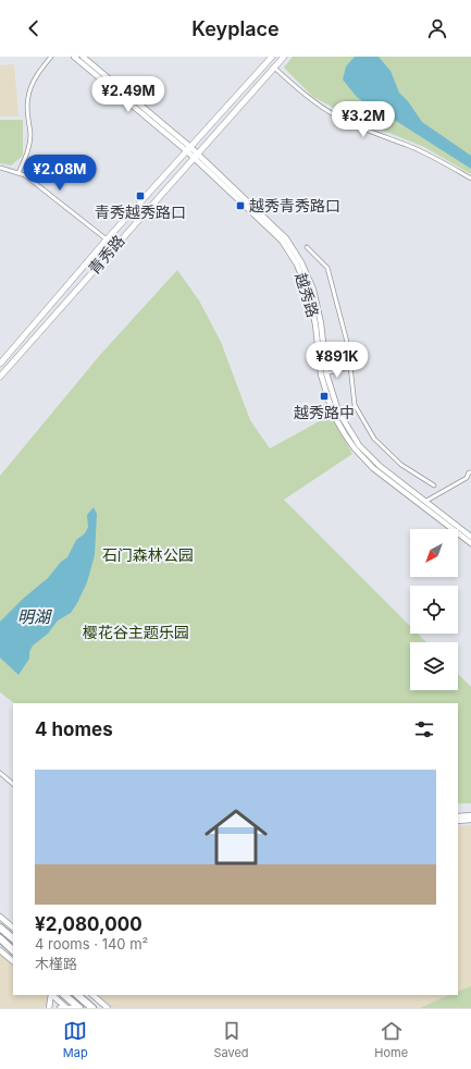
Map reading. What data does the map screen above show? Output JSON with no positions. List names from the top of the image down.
{
  "streets": {
    "main road": ["青秀路", "越秀路"]
  },
  "crossings": [
    ["青秀路", "越秀路"]
  ],
  "water": ["明湖"],
  "parks": ["石门森林公园", "樱花谷主题乐园"],
  "places": {
    "transit": ["青秀越秀路口", "越秀青秀路口", "越秀路中"]
  },
  "north": "bottom left",
  "page": {
    "header": "Keyplace",
    "price": [
      "¥2.49M",
      "¥3.2M",
      "¥2.08M",
      "¥891K"
    ],
    "heading": "4 homes",
    "list": [
      {
        "name": "¥2,080,000",
        "note": "4 rooms · 140 m² · 木槿路"
      }
    ],
    "tabs": ["Map", "Saved", "Home"]
  }
}
